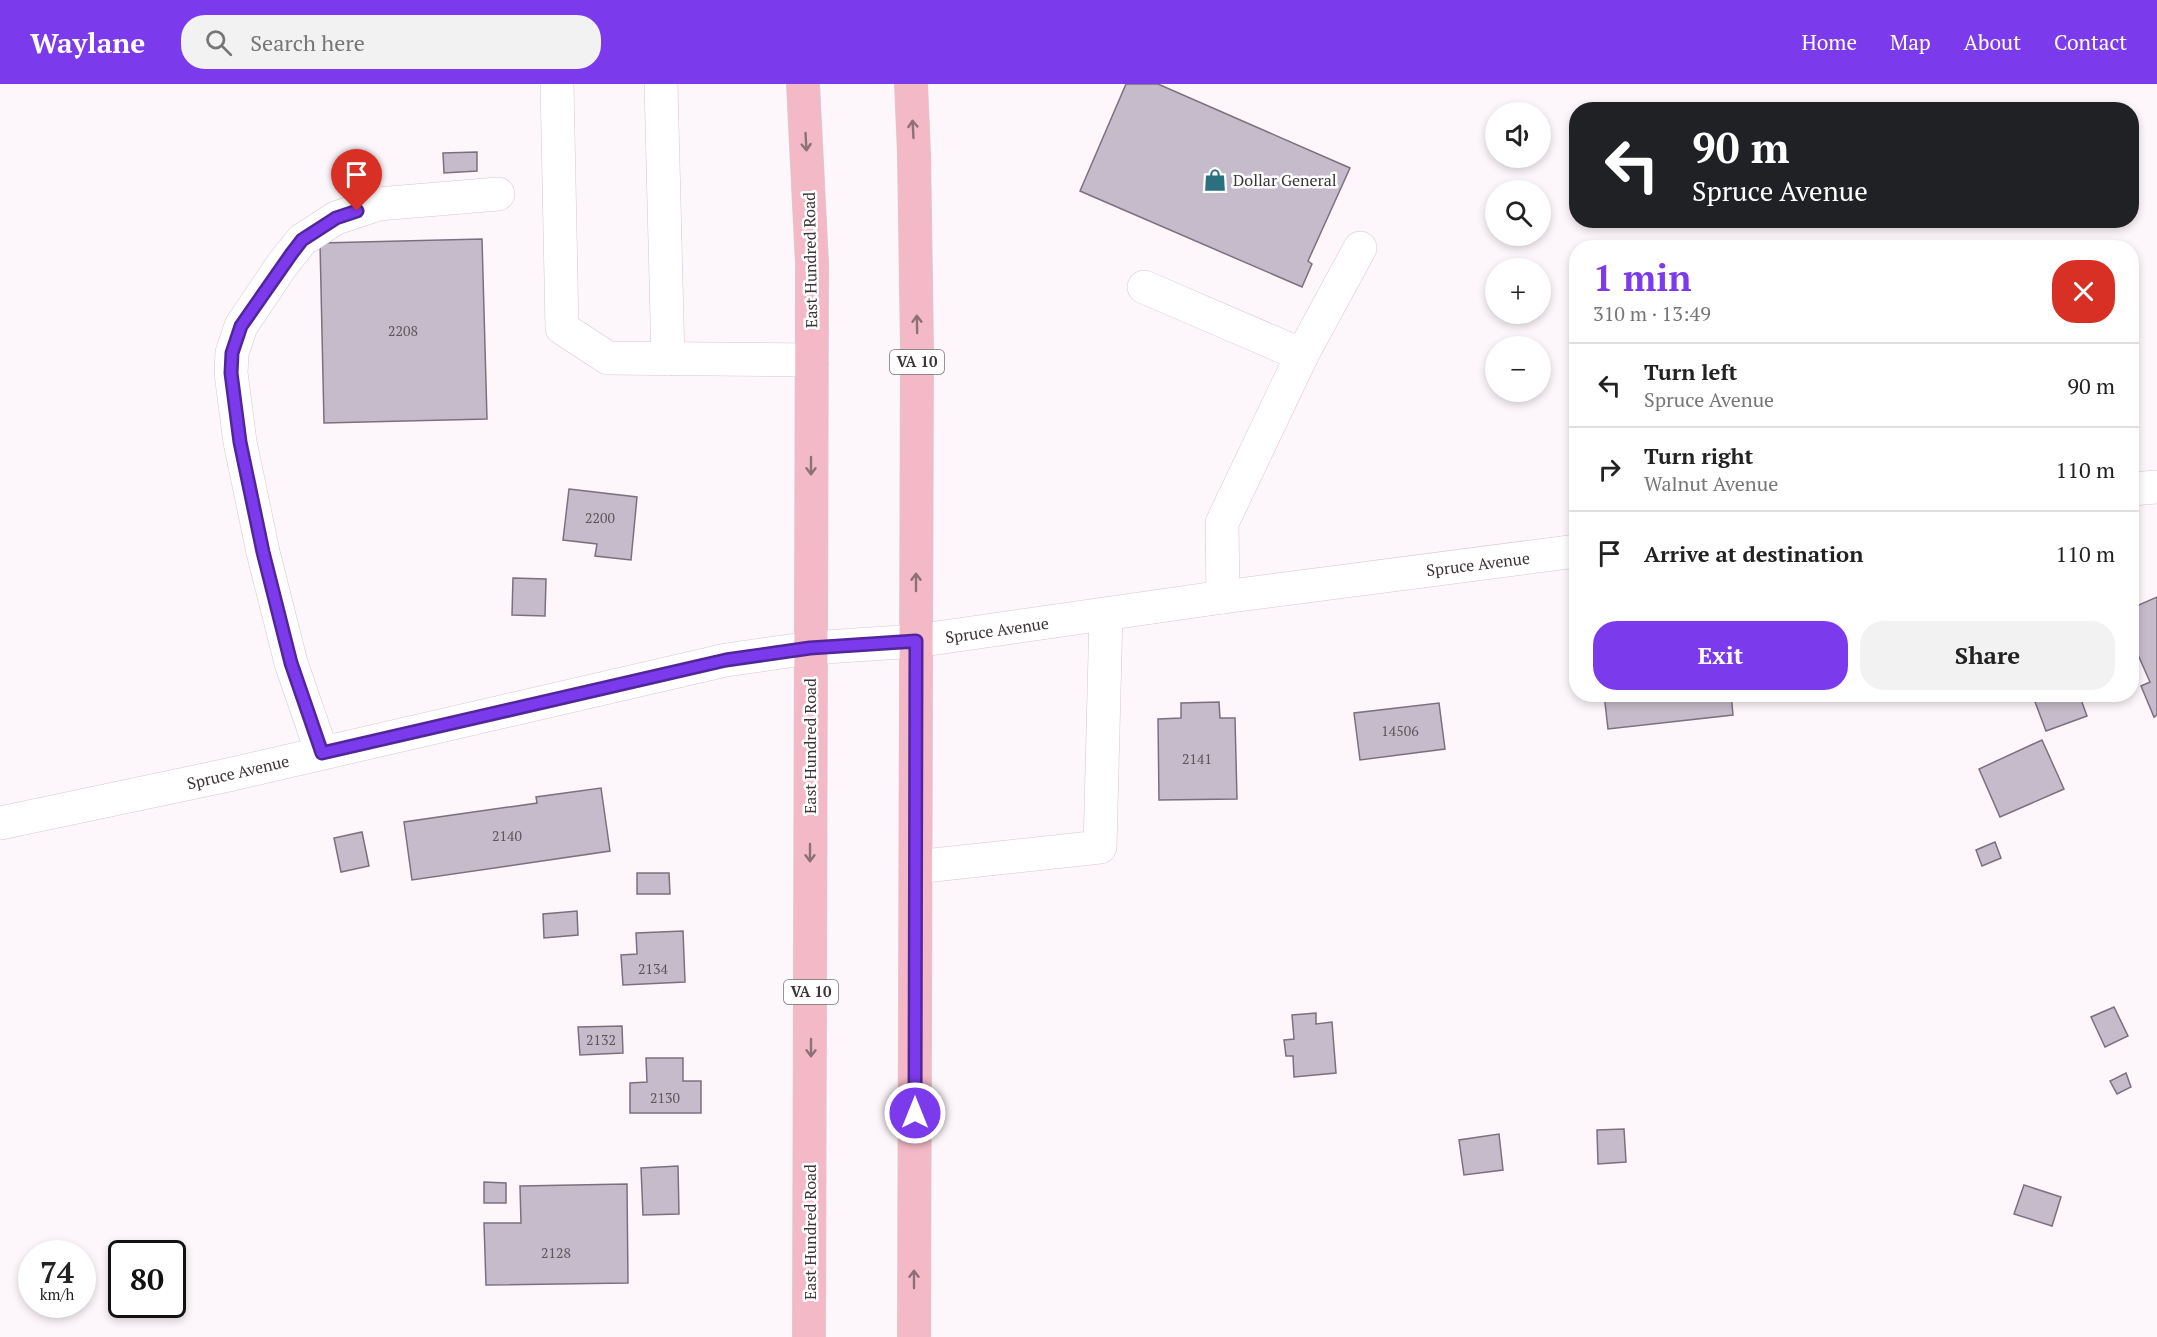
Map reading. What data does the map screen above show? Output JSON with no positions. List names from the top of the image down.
{
  "streets": {
    "highway": ["East Hundred Road", "VA 10"],
    "street": ["Spruce Avenue"]
  },
  "crossings": [
    ["East Hundred Road", "Spruce Avenue"],
    ["VA 10", "Spruce Avenue"]
  ],
  "places": {
    "shop": ["Dollar General"]
  },
  "house_numbers": [
    "2208",
    "2200",
    "14506",
    "2141",
    "2140",
    "2134",
    "2132",
    "2130",
    "2128"
  ],
  "page": {
    "header": "Waylane",
    "search": "Search here",
    "nav": [
      "Home",
      "Map",
      "About",
      "Contact"
    ],
    "map_buttons": ["+", "−"],
    "turn": ["90 m", "Spruce Avenue"],
    "heading": ["1 min", "310 m · 13:49"],
    "list": [
      {
        "name": "Turn left",
        "note": "Spruce Avenue",
        "value": "90 m"
      },
      {
        "name": "Turn right",
        "note": "Walnut Avenue",
        "value": "110 m"
      },
      {
        "name": "Arrive at destination",
        "value": "110 m"
      }
    ],
    "buttons": ["Exit", "Share"],
    "speed": "74 km/h",
    "limit": "80"
  }
}
